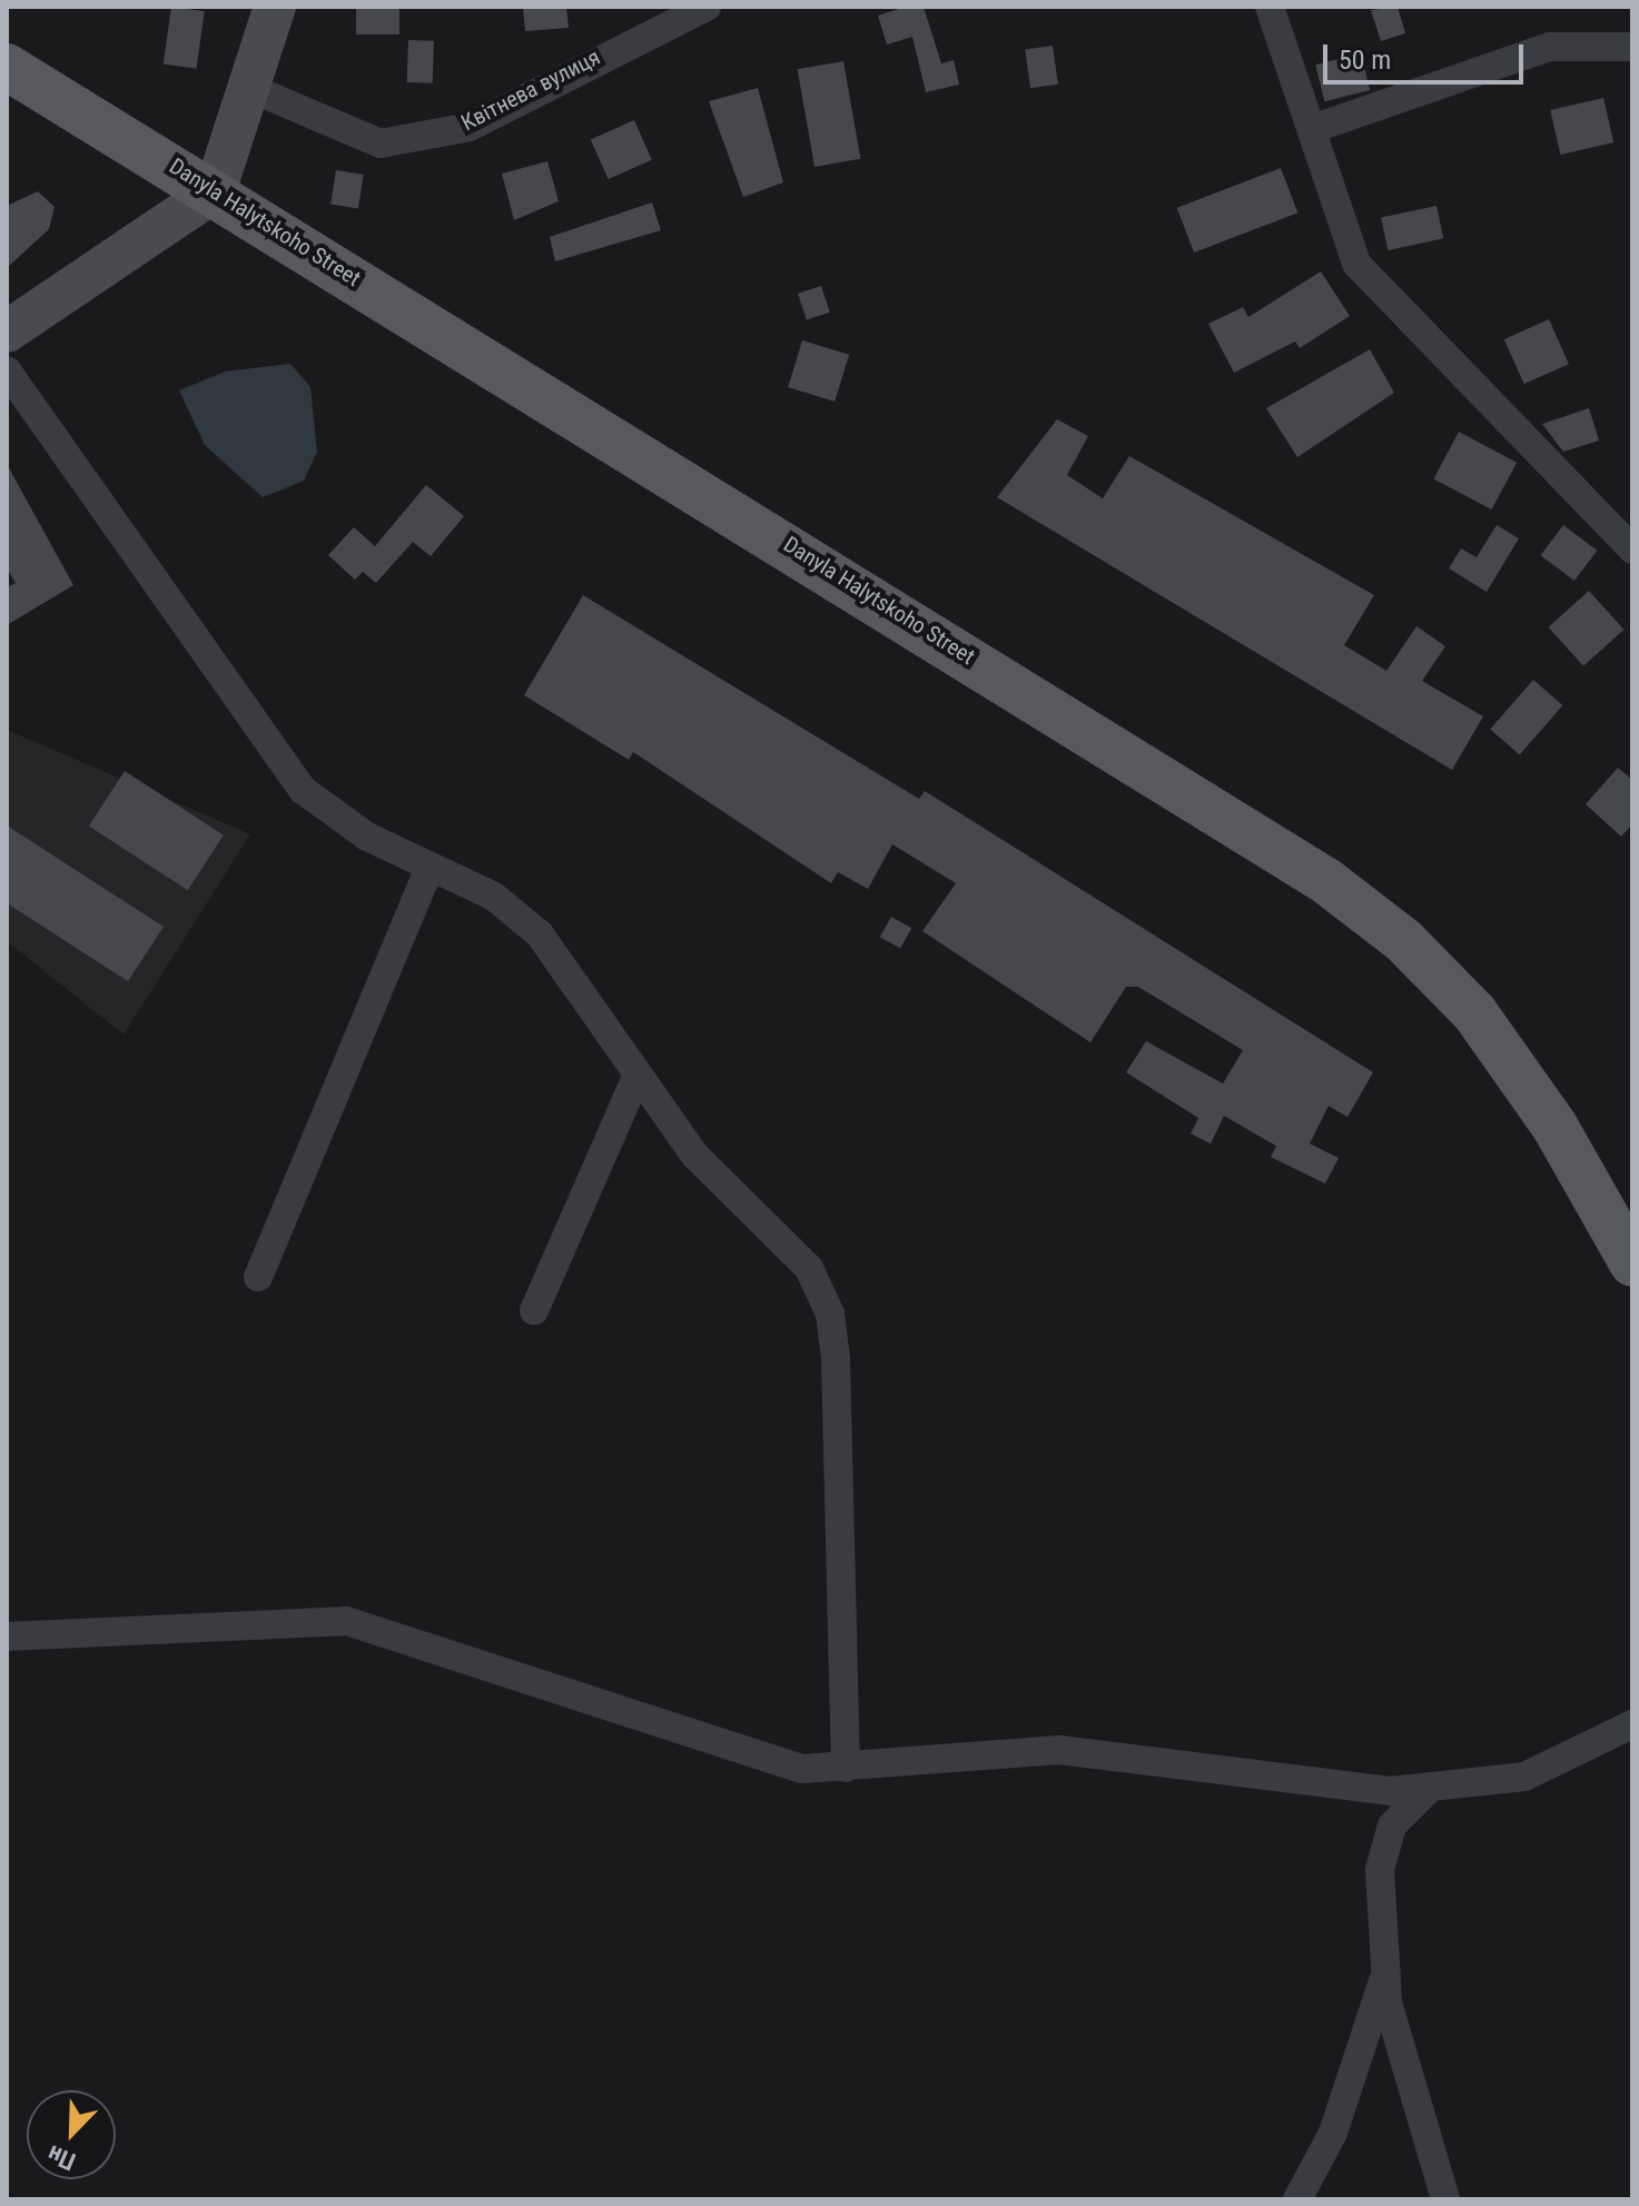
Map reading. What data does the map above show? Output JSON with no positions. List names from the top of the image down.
{
  "streets": {
    "main road": ["Danyla Halytskoho Street"],
    "street": ["Квітнева вулиця"]
  },
  "scale_bar": "50 m",
  "north": "bottom left"
}
